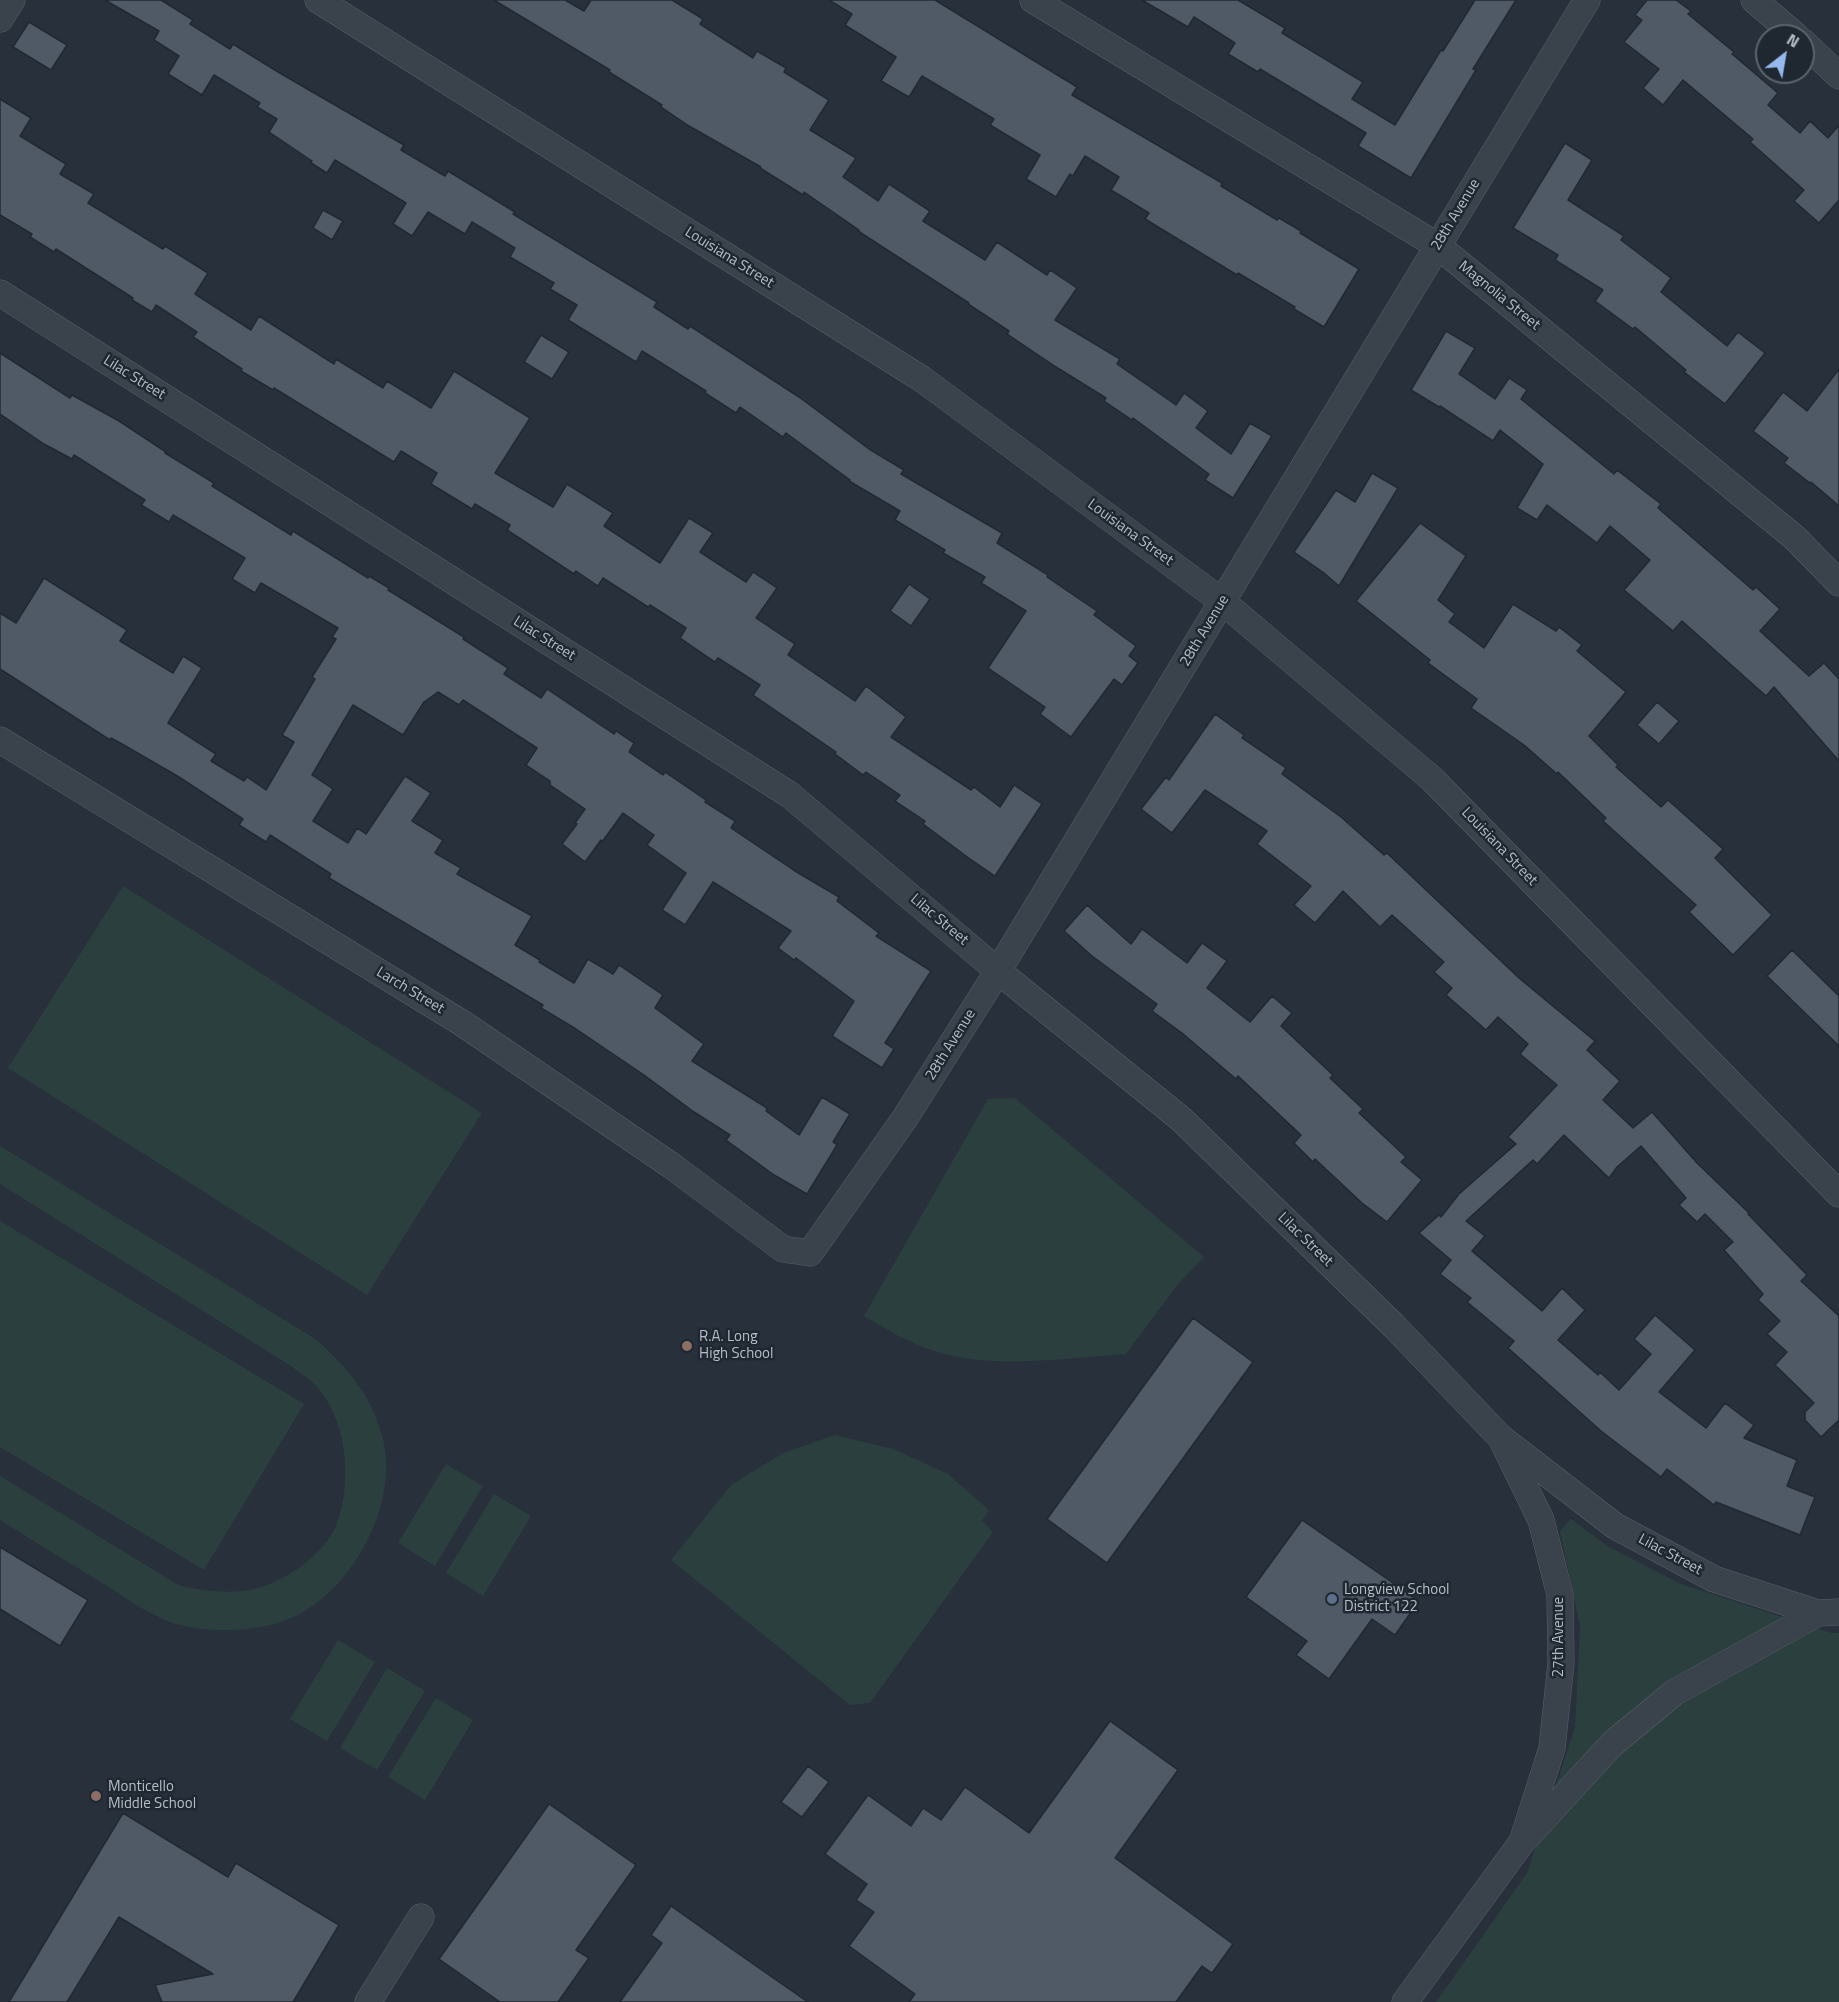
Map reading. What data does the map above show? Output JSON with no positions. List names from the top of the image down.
{
  "streets": {
    "street": [
      "28th Avenue",
      "Louisiana Street",
      "Magnolia Street",
      "Lilac Street",
      "Larch Street",
      "27th Avenue"
    ]
  },
  "crossings": [
    ["28th Avenue", "Louisiana Street"],
    ["28th Avenue", "Magnolia Street"],
    ["28th Avenue", "Lilac Street"],
    ["28th Avenue", "Larch Street"],
    ["Lilac Street", "27th Avenue"]
  ],
  "places": ["R.A. Long High School", "Longview School District 122", "Monticello Middle School"],
  "north": "top right"
}
